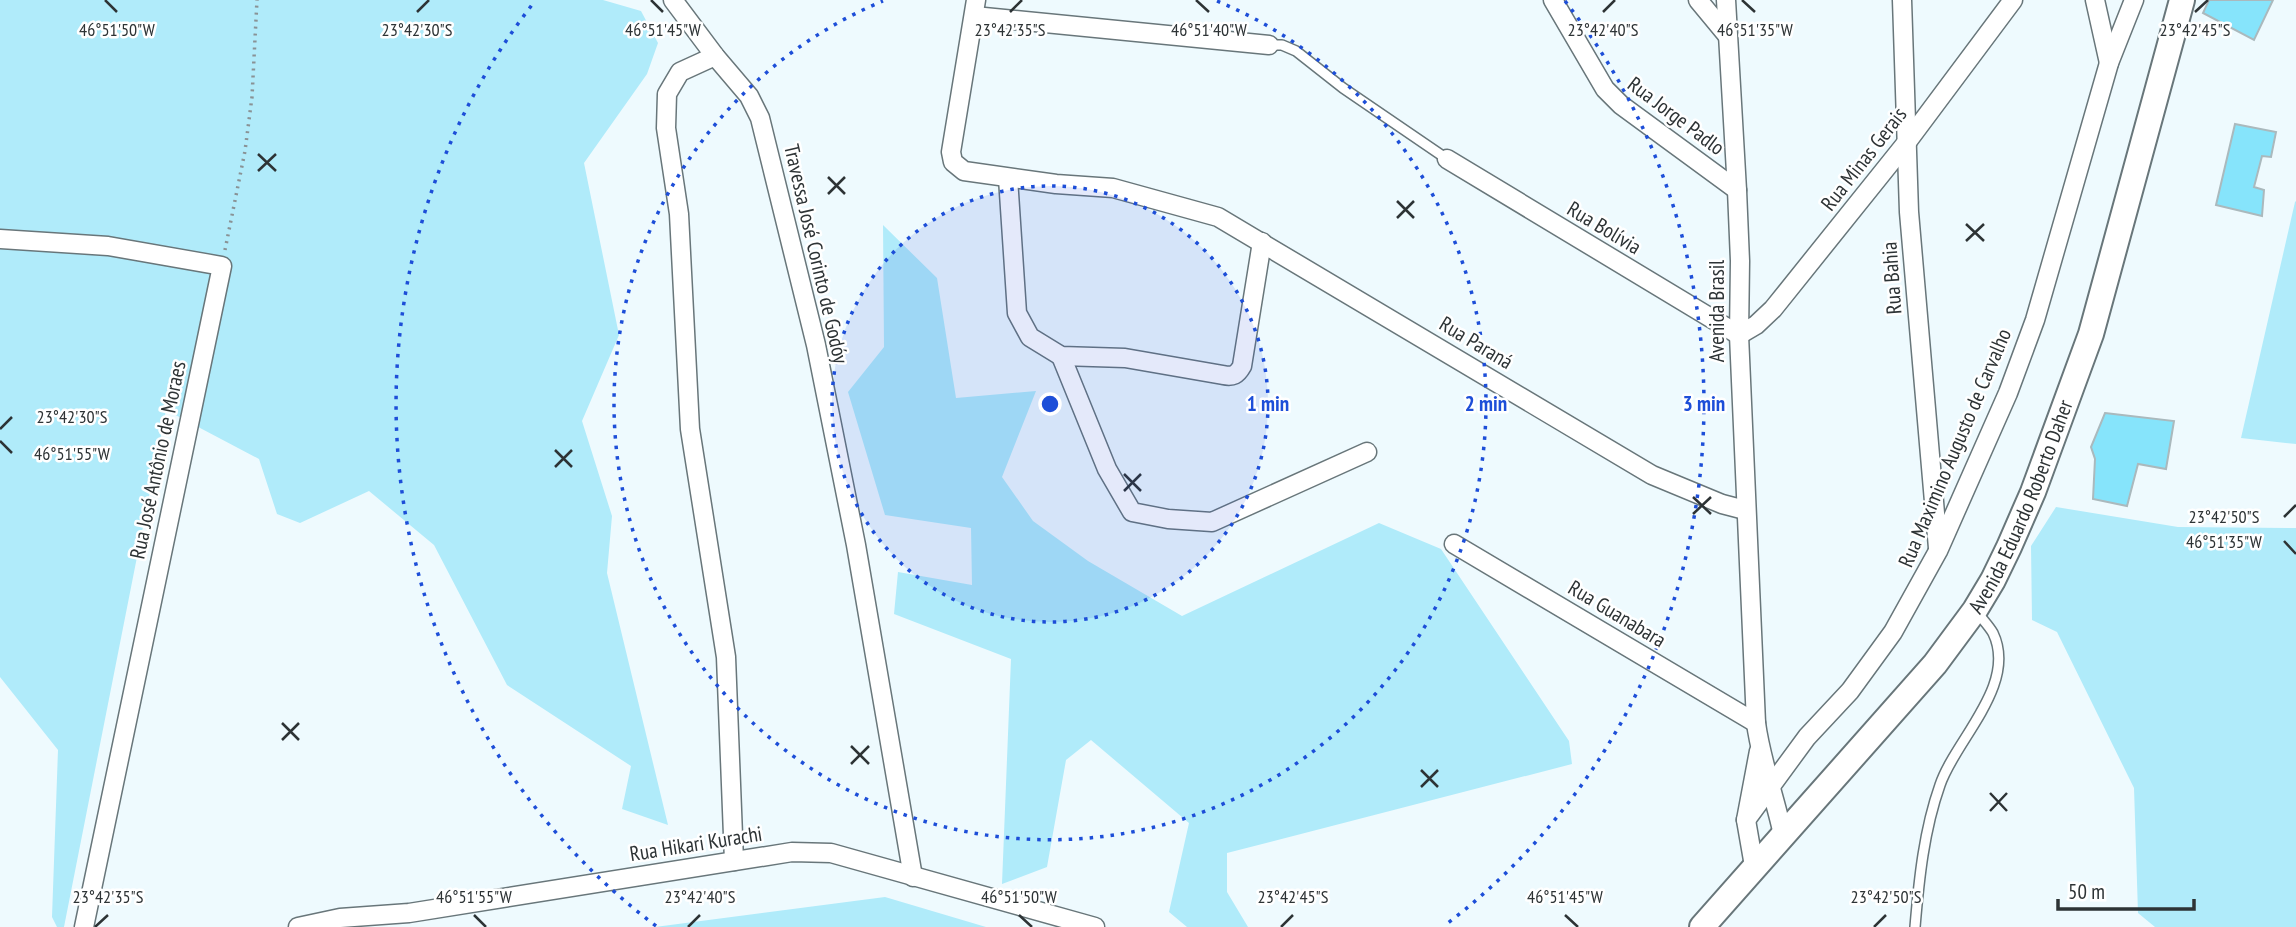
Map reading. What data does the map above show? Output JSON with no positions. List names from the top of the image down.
{
  "streets": {
    "main road": ["Avenida Eduardo Roberto Daher"],
    "street": [
      "Rua Jorge Padlo",
      "Rua Minas Gerais",
      "Rua Bolívia",
      "Travessa José Corinto de Godóy",
      "Rua Bahia",
      "Avenida Brasil",
      "Rua Paraná",
      "Rua Maximino Augusto de Carvalho",
      "Rua José Antônio de Moraes",
      "Rua Guanabara",
      "Rua Hikari Kurachi"
    ]
  },
  "crossings": [
    ["Rua Jorge Padlo", "Avenida Brasil"],
    ["Rua Minas Gerais", "Rua Bolívia"],
    ["Rua Minas Gerais", "Rua Bahia"],
    ["Rua Minas Gerais", "Avenida Brasil"],
    ["Rua Bolívia", "Avenida Brasil"],
    ["Travessa José Corinto de Godóy", "Rua Hikari Kurachi"],
    ["Rua Bahia", "Rua Maximino Augusto de Carvalho"],
    ["Avenida Brasil", "Rua Paraná"],
    ["Avenida Brasil", "Rua Maximino Augusto de Carvalho"],
    ["Avenida Brasil", "Avenida Eduardo Roberto Daher"],
    ["Avenida Brasil", "Rua Guanabara"]
  ],
  "scale_bar": "50 m",
  "coordinates": [
    "46°51'45\"W",
    "46°51'50\"W",
    "23°42'35\"S",
    "46°51'40\"W",
    "46°51'35\"W",
    "23°42'30\"S",
    "23°42'40\"S",
    "23°42'45\"S",
    "46°51'55\"W",
    "23°42'50\"S"
  ],
  "rings": ["1 min", "2 min", "3 min"]
}
